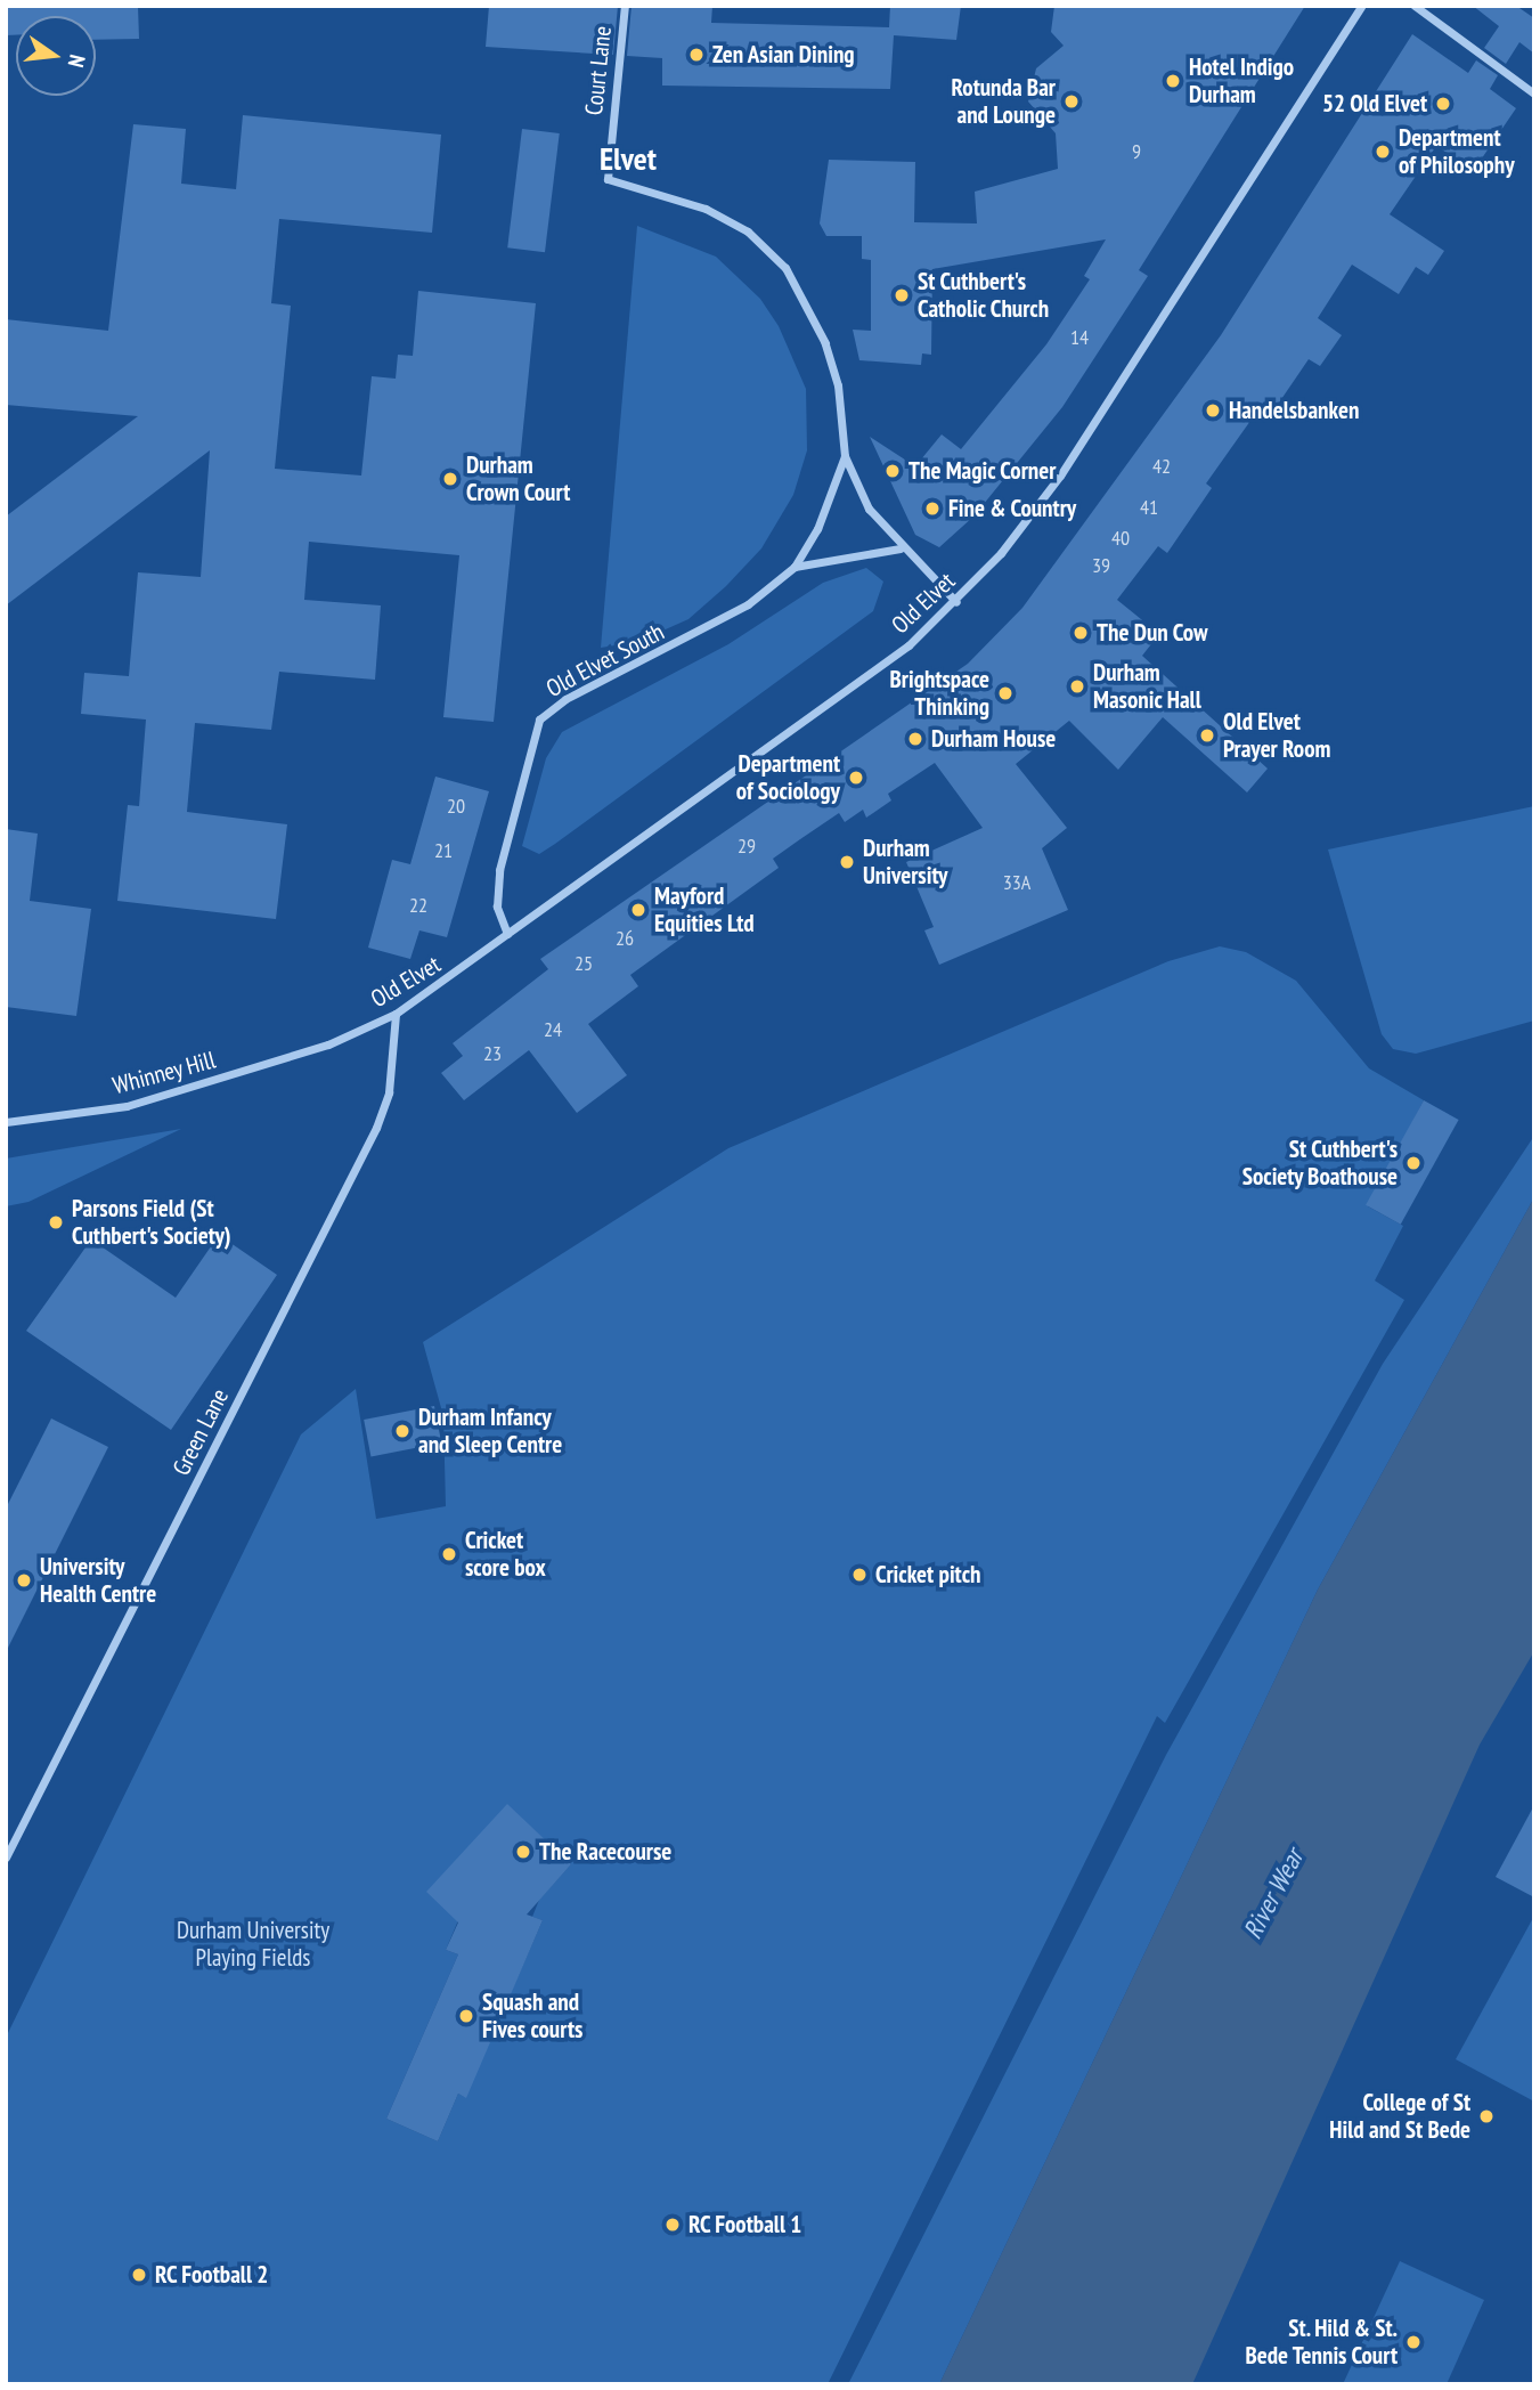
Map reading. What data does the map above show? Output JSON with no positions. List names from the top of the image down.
{
  "streets": {
    "street": [
      "Court Lane",
      "Old Elvet",
      "Old Elvet South",
      "Whinney Hill",
      "Green Lane"
    ]
  },
  "crossings": [
    ["Court Lane", "Old Elvet South"],
    ["Old Elvet", "Old Elvet South"],
    ["Old Elvet", "Whinney Hill"],
    ["Old Elvet", "Green Lane"]
  ],
  "districts": ["Elvet"],
  "water": ["River Wear"],
  "parks": ["Durham University Playing Fields"],
  "places": [
    "Zen Asian Dining",
    "Hotel Indigo Durham",
    "Rotunda Bar and Lounge",
    "52 Old Elvet",
    "Department of Philosophy",
    "St Cuthbert's Catholic Church",
    "Handelsbanken",
    "The Magic Corner",
    "Durham Crown Court",
    "Fine & Country",
    "The Dun Cow",
    "Durham Masonic Hall",
    "Brightspace Thinking",
    "Old Elvet Prayer Room",
    "Durham House",
    "Department of Sociology",
    "Durham University",
    "Mayford Equities Ltd",
    "St Cuthbert's Society Boathouse",
    "Parsons Field (St Cuthbert's Society)",
    "Durham Infancy and Sleep Centre",
    "Cricket score box",
    "Cricket pitch",
    "University Health Centre",
    "The Racecourse",
    "Squash and Fives courts",
    "College of St Hild and St Bede",
    "RC Football 1",
    "RC Football 2",
    "St. Hild & St. Bede Tennis Court"
  ],
  "house_numbers": [
    "9",
    "14",
    "42",
    "41",
    "40",
    "39",
    "20",
    "29",
    "21",
    "33A",
    "22",
    "26",
    "25",
    "24",
    "23"
  ],
  "north": "right"
}
